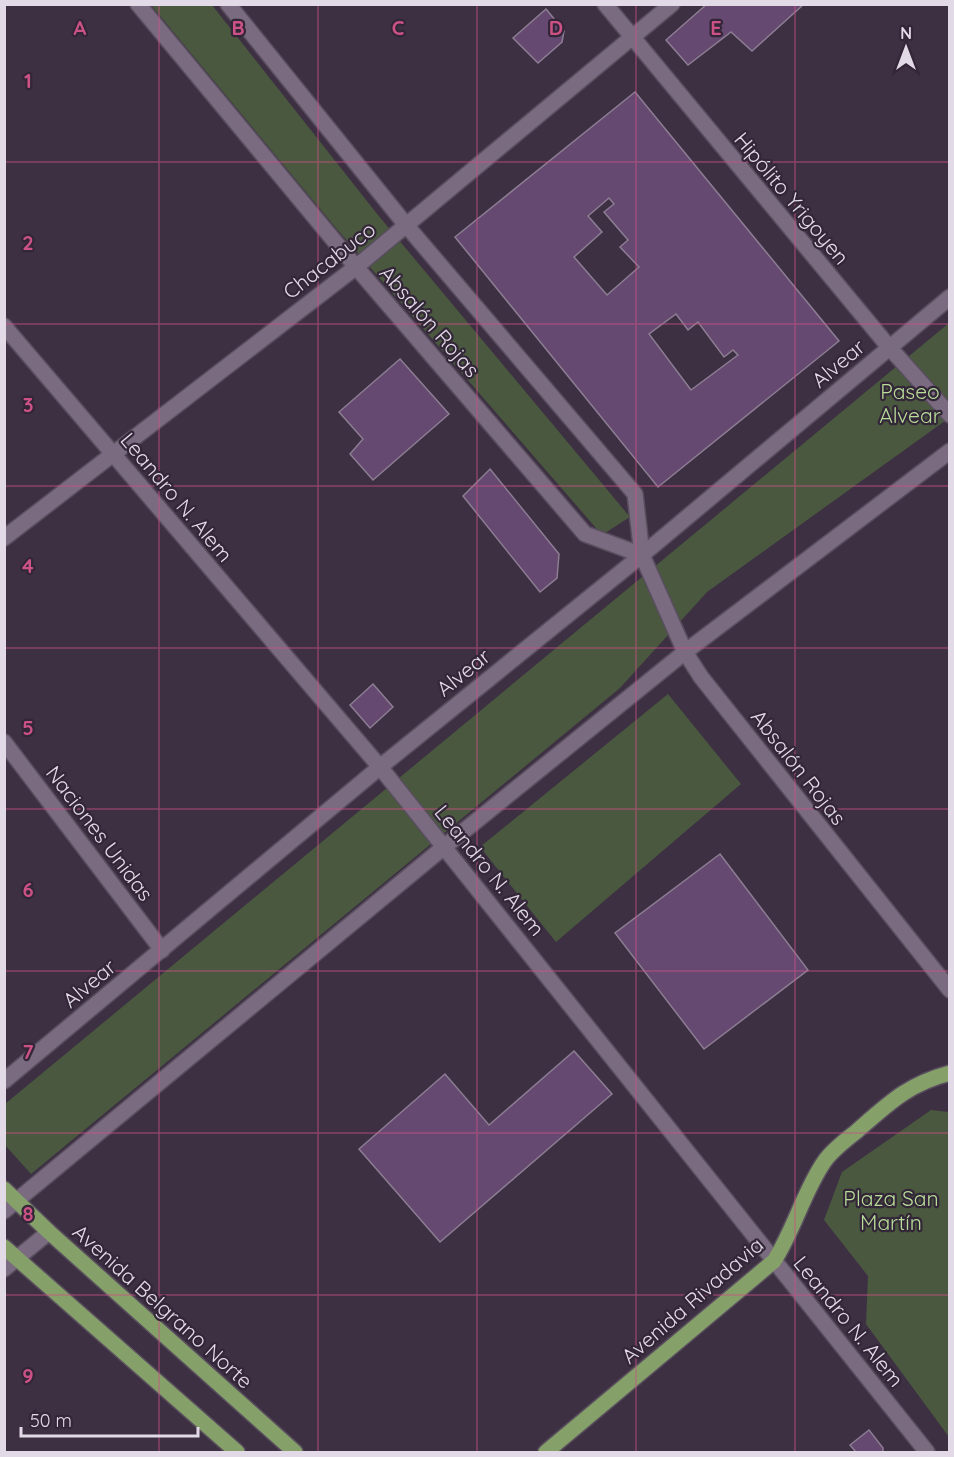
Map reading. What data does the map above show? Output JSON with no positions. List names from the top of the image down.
{
  "streets": {
    "main road": ["Avenida Rivadavia", "Avenida Belgrano Norte"],
    "street": [
      "Hipólito Yrigoyen",
      "Chacabuco",
      "Absalón Rojas",
      "Alvear",
      "Leandro N. Alem",
      "Naciones Unidas"
    ]
  },
  "crossings": [
    ["Hipólito Yrigoyen", "Chacabuco"],
    ["Hipólito Yrigoyen", "Alvear"],
    ["Chacabuco", "Absalón Rojas"],
    ["Chacabuco", "Leandro N. Alem"],
    ["Absalón Rojas", "Alvear"],
    ["Alvear", "Leandro N. Alem"],
    ["Alvear", "Naciones Unidas"],
    ["Leandro N. Alem", "Avenida Rivadavia"]
  ],
  "parks": ["Paseo Alvear", "Plaza San Martín"],
  "scale_bar": "50 m",
  "north": "top",
  "grid": {
    "columns": [
      "A",
      "B",
      "C",
      "D",
      "E"
    ],
    "rows": [
      "1",
      "2",
      "3",
      "4",
      "5",
      "6",
      "7",
      "8",
      "9"
    ]
  }
}
